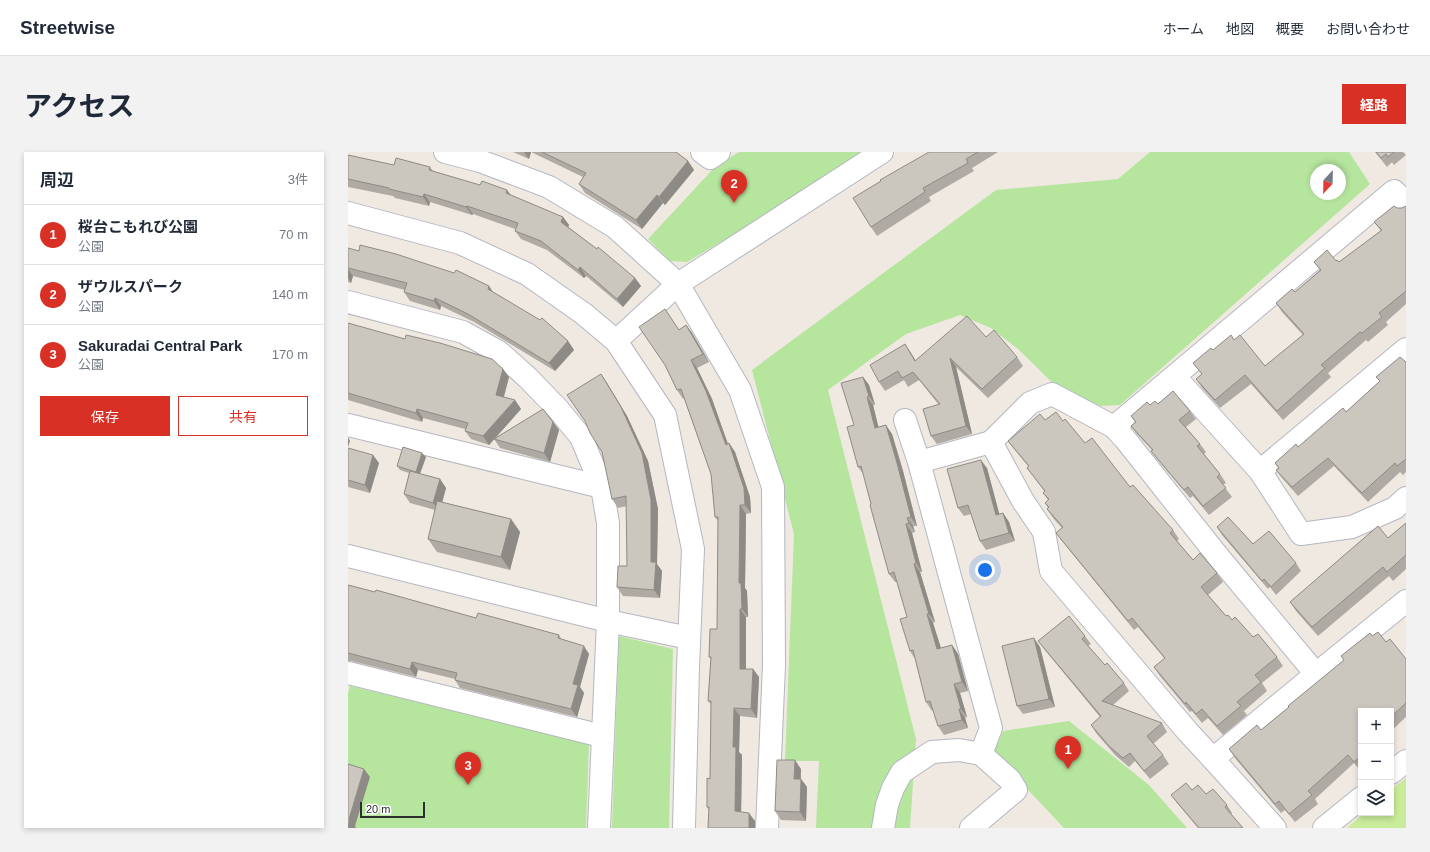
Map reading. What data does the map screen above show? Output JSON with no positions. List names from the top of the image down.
{
  "scale_bar": "20 m",
  "north": "bottom",
  "page": {
    "header": "Streetwise",
    "nav": [
      "ホーム",
      "地図",
      "概要",
      "お問い合わせ"
    ],
    "title": "アクセス",
    "buttons": [
      "経路",
      ["保存", "共有"]
    ],
    "heading": ["周辺", "3件"],
    "pins": ["2", "1", "3"],
    "list": [
      {
        "mark": "1",
        "name": "桜台こもれび公園",
        "note": "公園",
        "value": "70 m"
      },
      {
        "mark": "2",
        "name": "ザウルスパーク",
        "note": "公園",
        "value": "140 m"
      },
      {
        "mark": "3",
        "name": "Sakuradai Central Park",
        "note": "公園",
        "value": "170 m"
      }
    ],
    "map_buttons": ["+", "−"],
    "scale": "20 m"
  }
}
